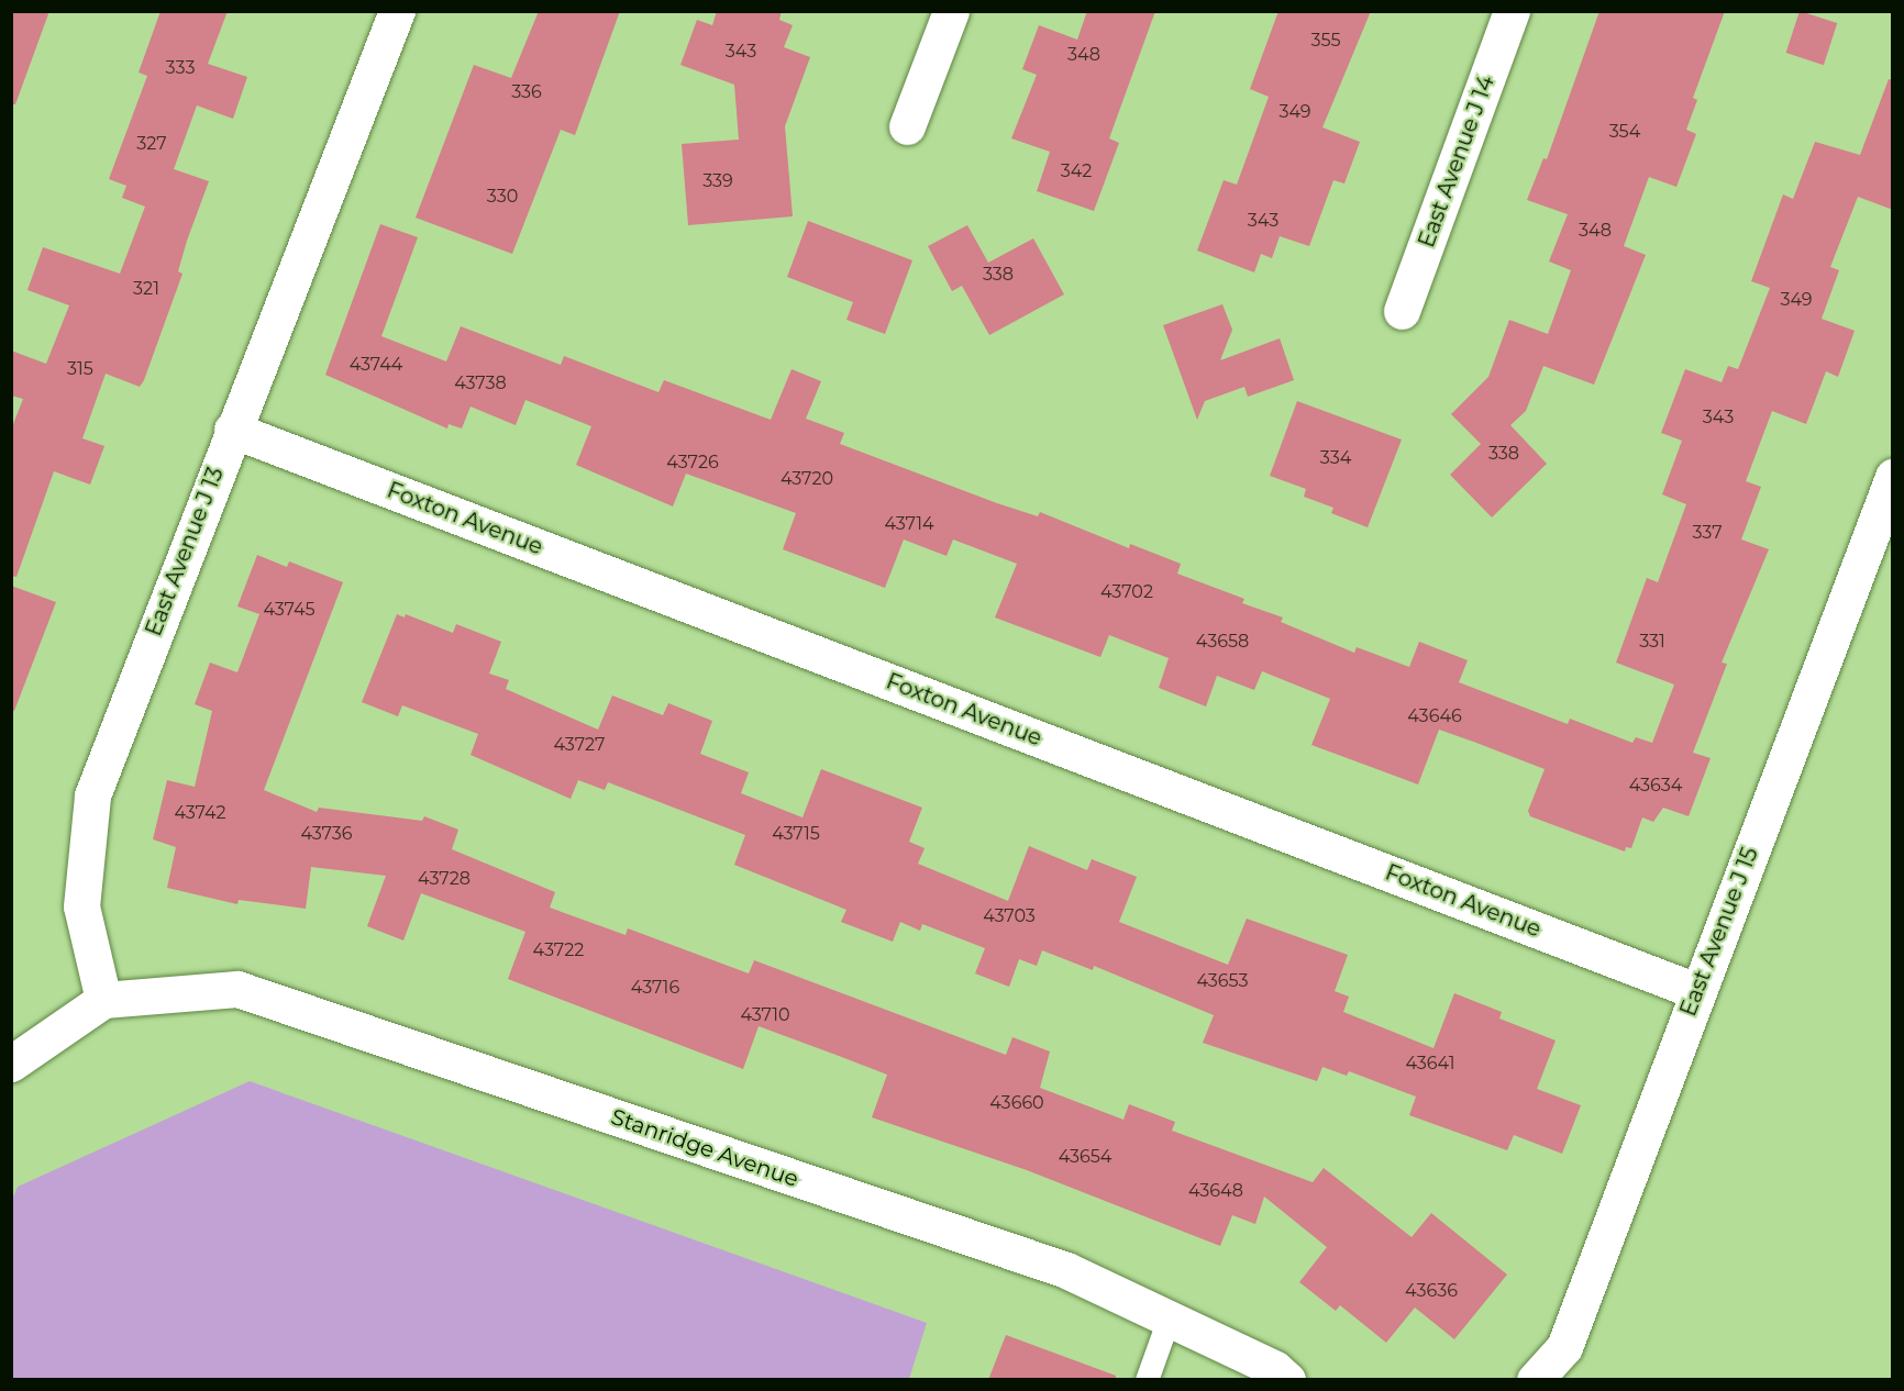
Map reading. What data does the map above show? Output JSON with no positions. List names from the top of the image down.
{
  "streets": {
    "street": [
      "East Avenue J 14",
      "Foxton Avenue",
      "East Avenue J 13",
      "East Avenue J 15",
      "Stanridge Avenue"
    ]
  },
  "crossings": [
    ["Foxton Avenue", "East Avenue J 13"],
    ["Foxton Avenue", "East Avenue J 15"],
    ["East Avenue J 13", "Stanridge Avenue"]
  ],
  "house_numbers": [
    "355",
    "343",
    "348",
    "333",
    "336",
    "349",
    "354",
    "327",
    "342",
    "339",
    "330",
    "343",
    "348",
    "338",
    "321",
    "349",
    "43744",
    "315",
    "43738",
    "343",
    "338",
    "334",
    "43726",
    "43720",
    "43714",
    "337",
    "43702",
    "43745",
    "43658",
    "331",
    "43646",
    "43727",
    "43634",
    "43742",
    "43736",
    "43715",
    "43728",
    "43703",
    "43722",
    "43653",
    "43716",
    "43710",
    "43641",
    "43660",
    "43654",
    "43648",
    "43636"
  ]
}
